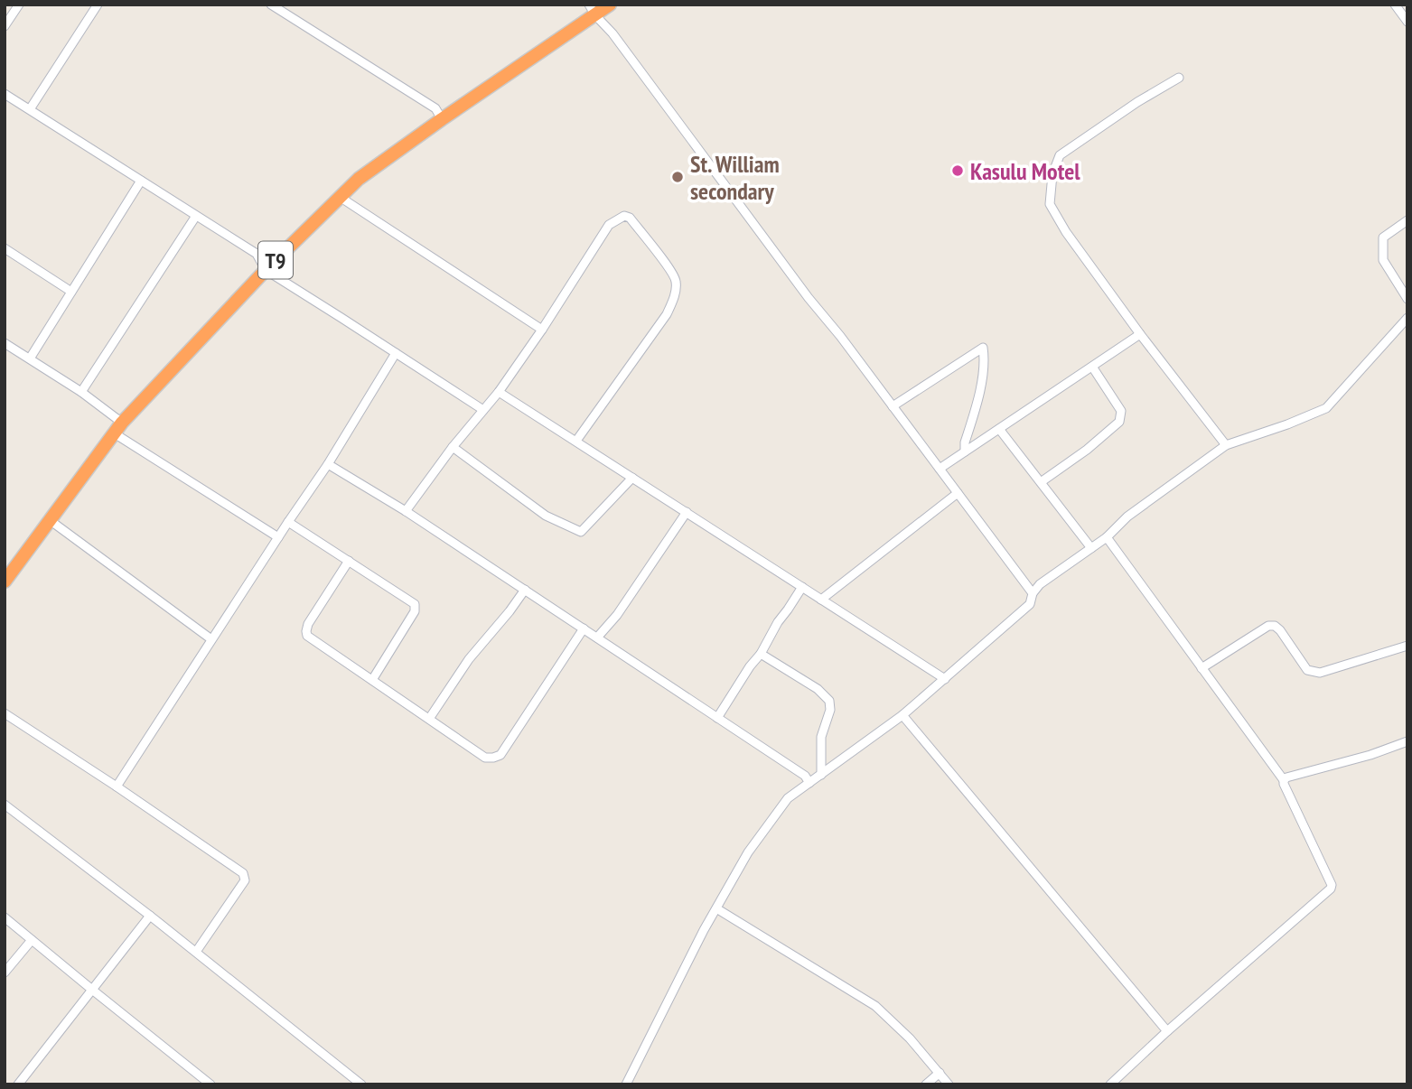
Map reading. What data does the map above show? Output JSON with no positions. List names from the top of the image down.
{
  "streets": {
    "highway": ["T9"]
  },
  "places": ["Kasulu Motel", "St. William secondary"]
}
